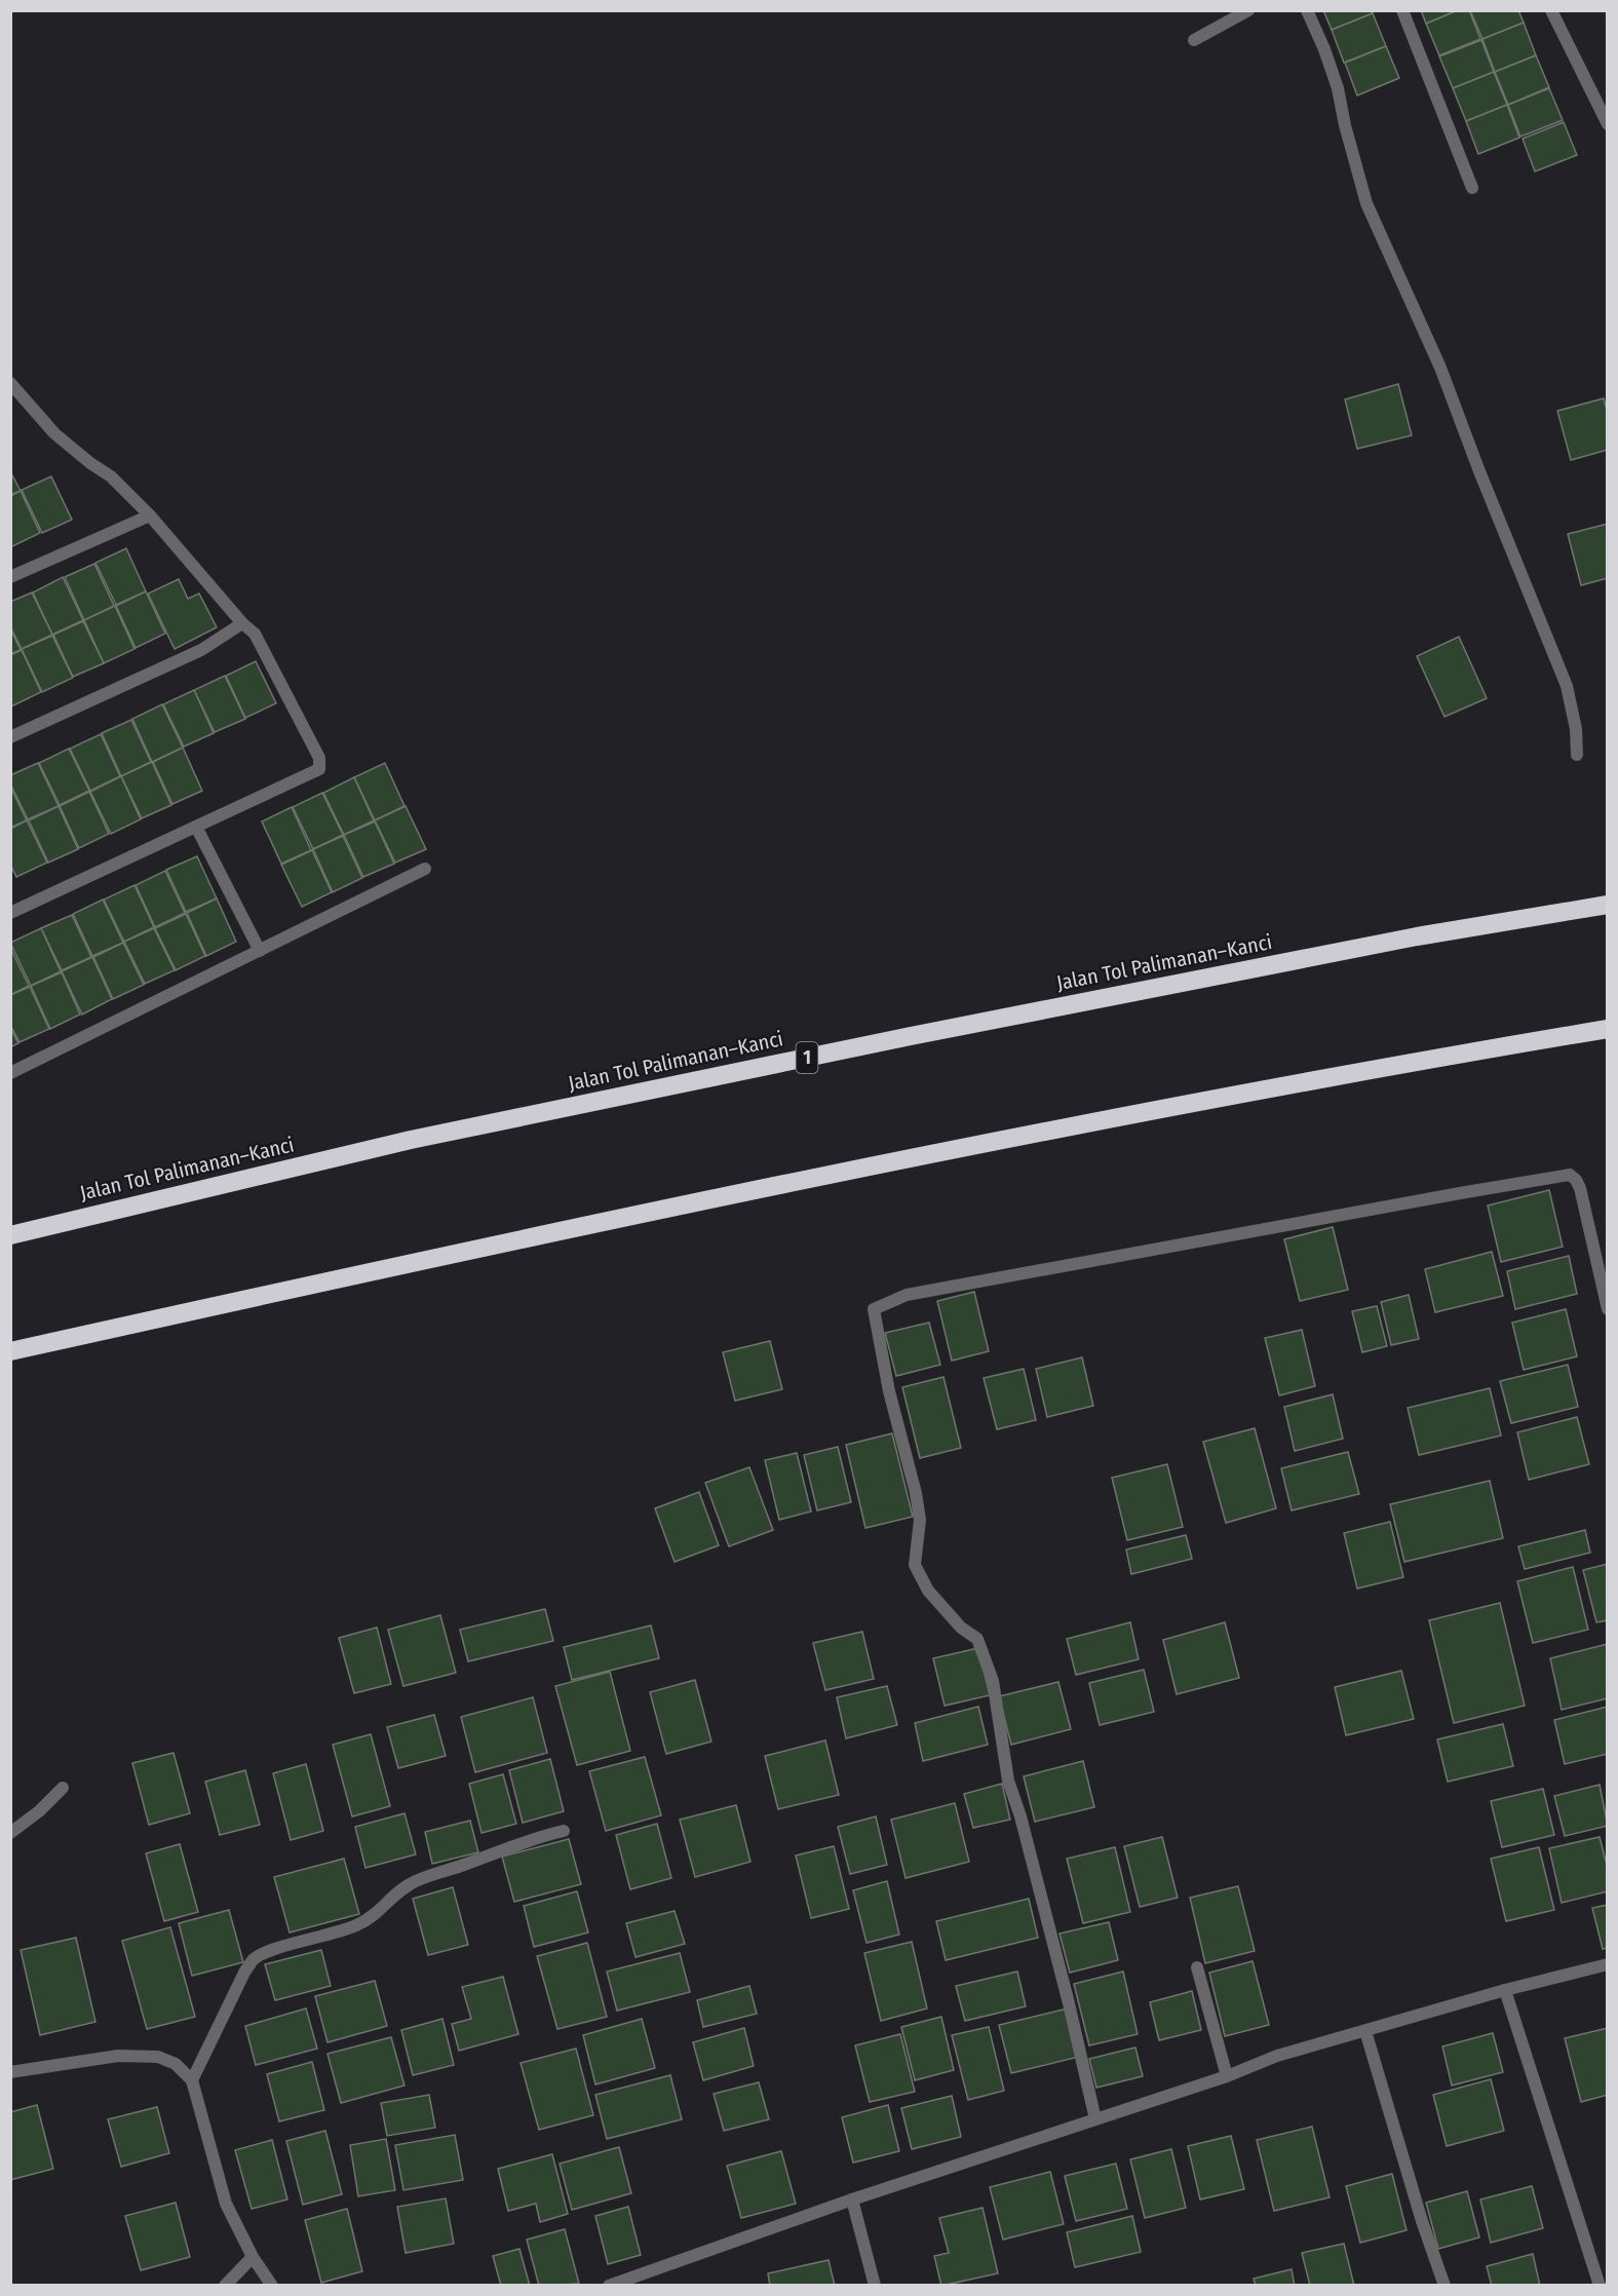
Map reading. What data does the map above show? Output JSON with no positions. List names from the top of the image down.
{
  "streets": {
    "highway": ["Jalan Tol Palimanan–Kanci", "1"]
  }
}
